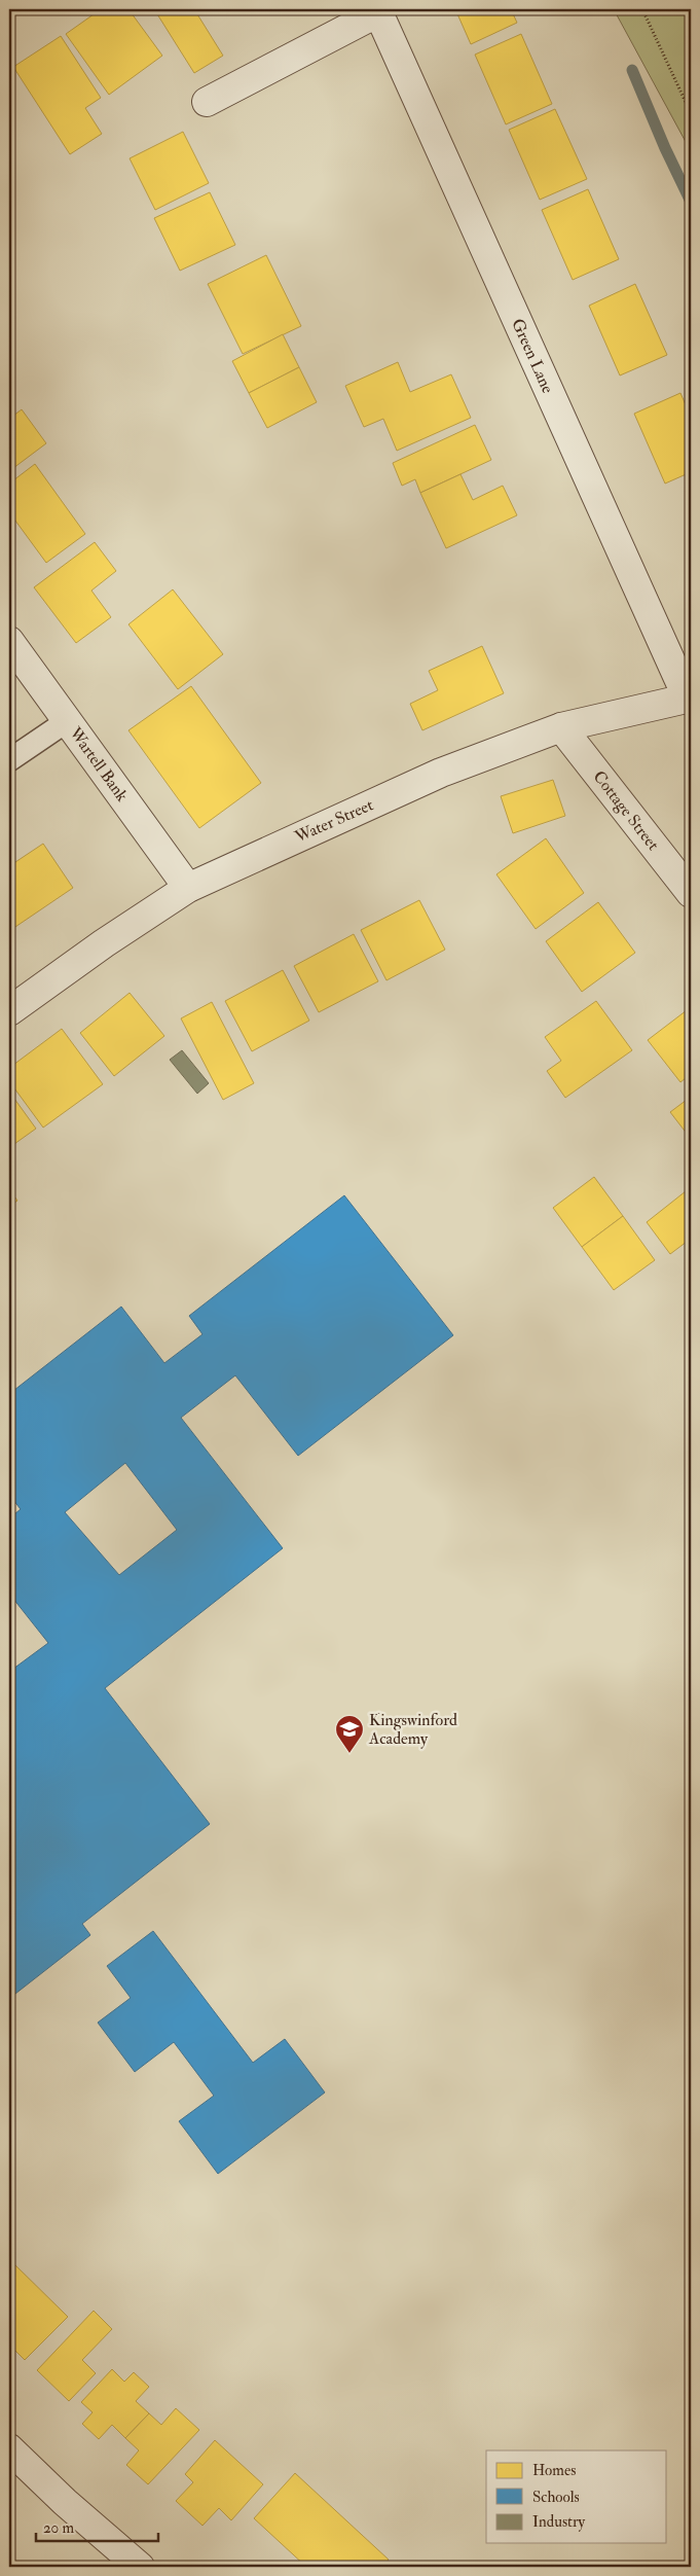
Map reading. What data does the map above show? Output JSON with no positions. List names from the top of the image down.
{
  "streets": {
    "street": [
      "Green Lane",
      "Wartell Bank",
      "Cottage Street",
      "Water Street"
    ]
  },
  "crossings": [
    ["Green Lane", "Water Street"],
    ["Wartell Bank", "Water Street"],
    ["Cottage Street", "Water Street"]
  ],
  "places": {
    "school or university": ["Kingswinford Academy"]
  },
  "legend": ["Homes", "Schools", "Industry"],
  "scale_bar": "20 m"
}
